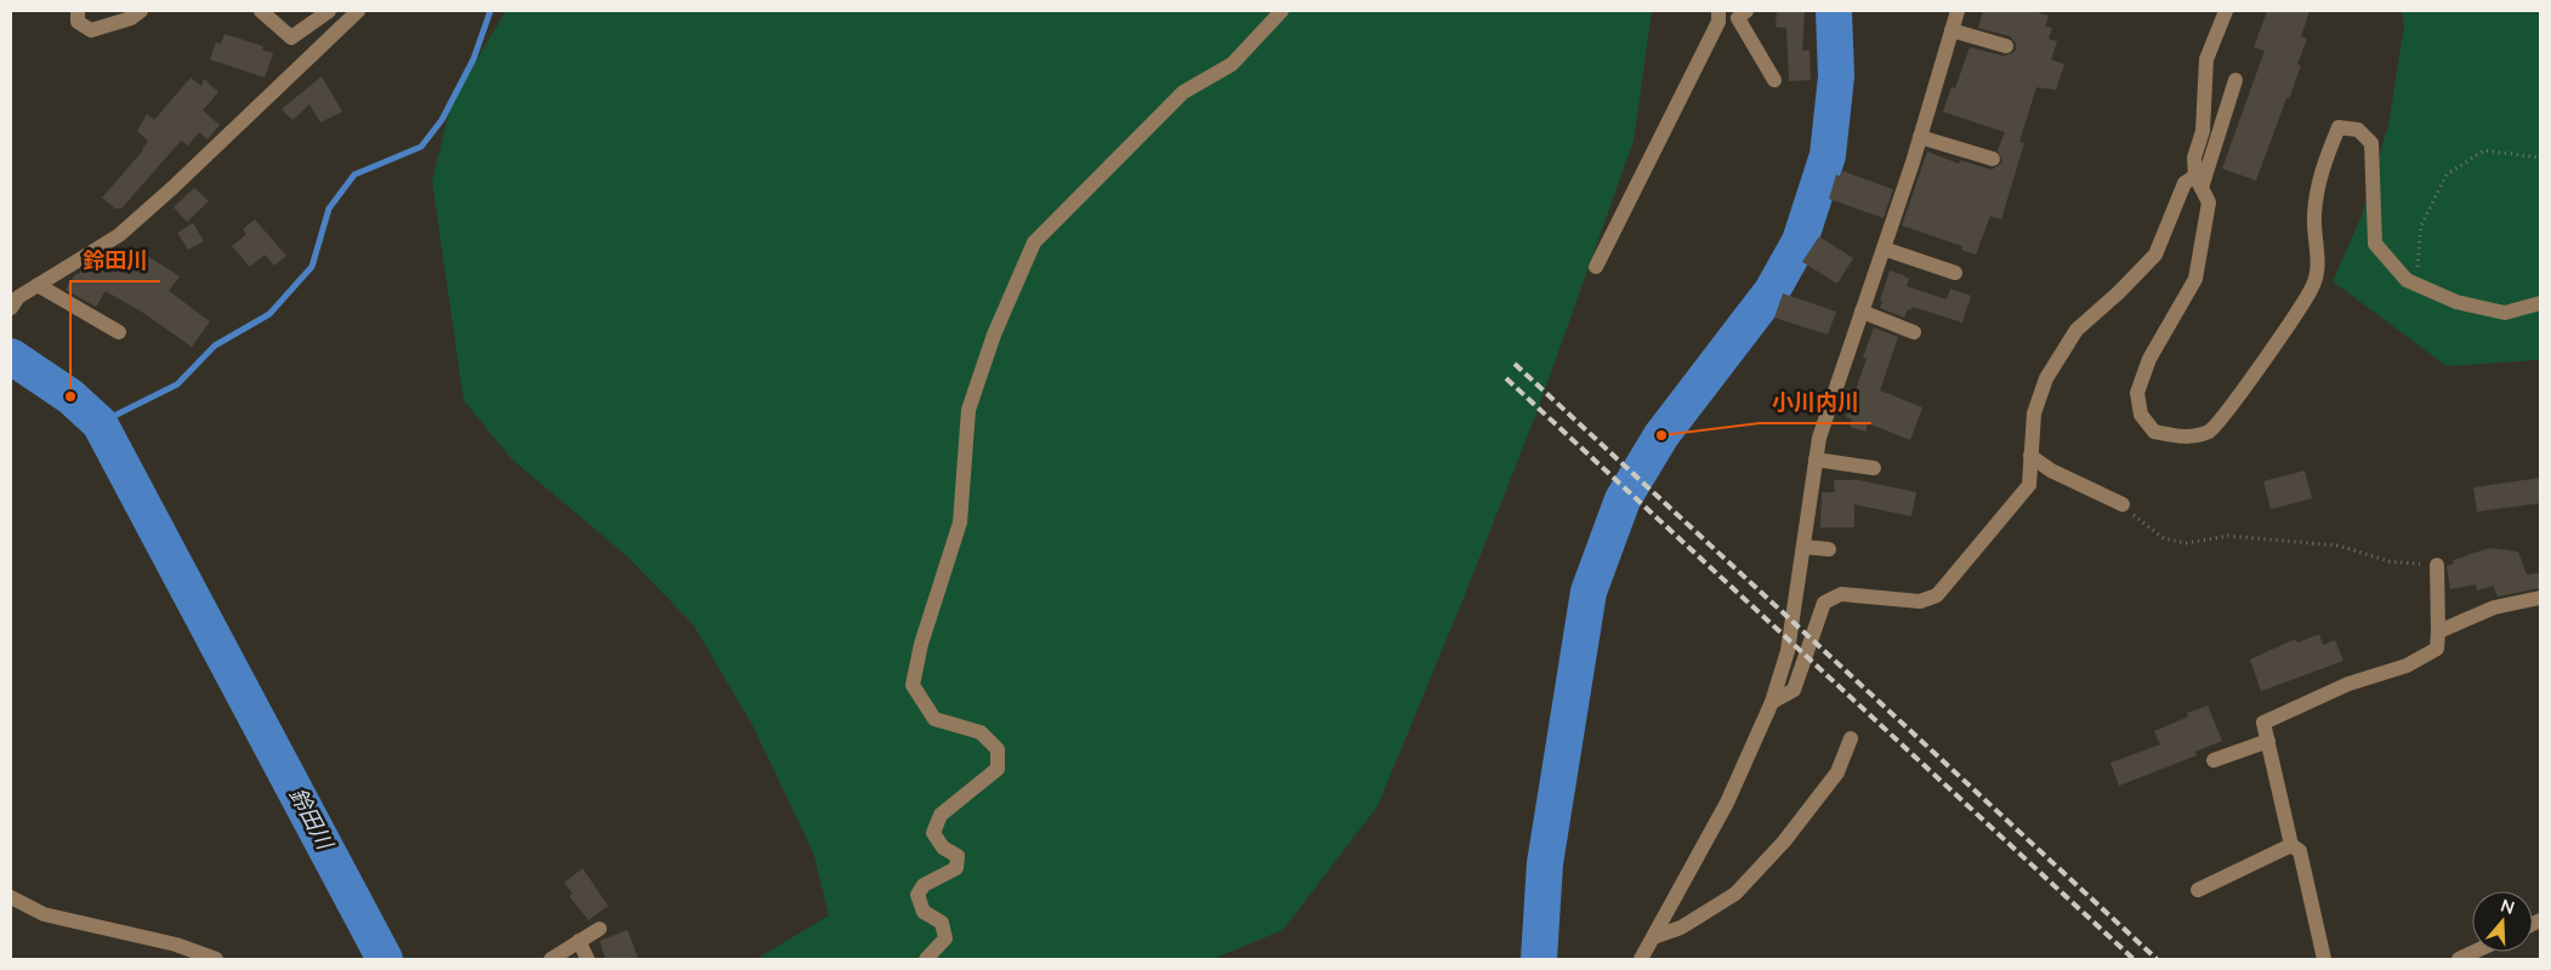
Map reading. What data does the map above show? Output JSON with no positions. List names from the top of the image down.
{
  "water": ["鈴田川"],
  "places": ["鈴田川", "小川内川"],
  "north": "top"
}
